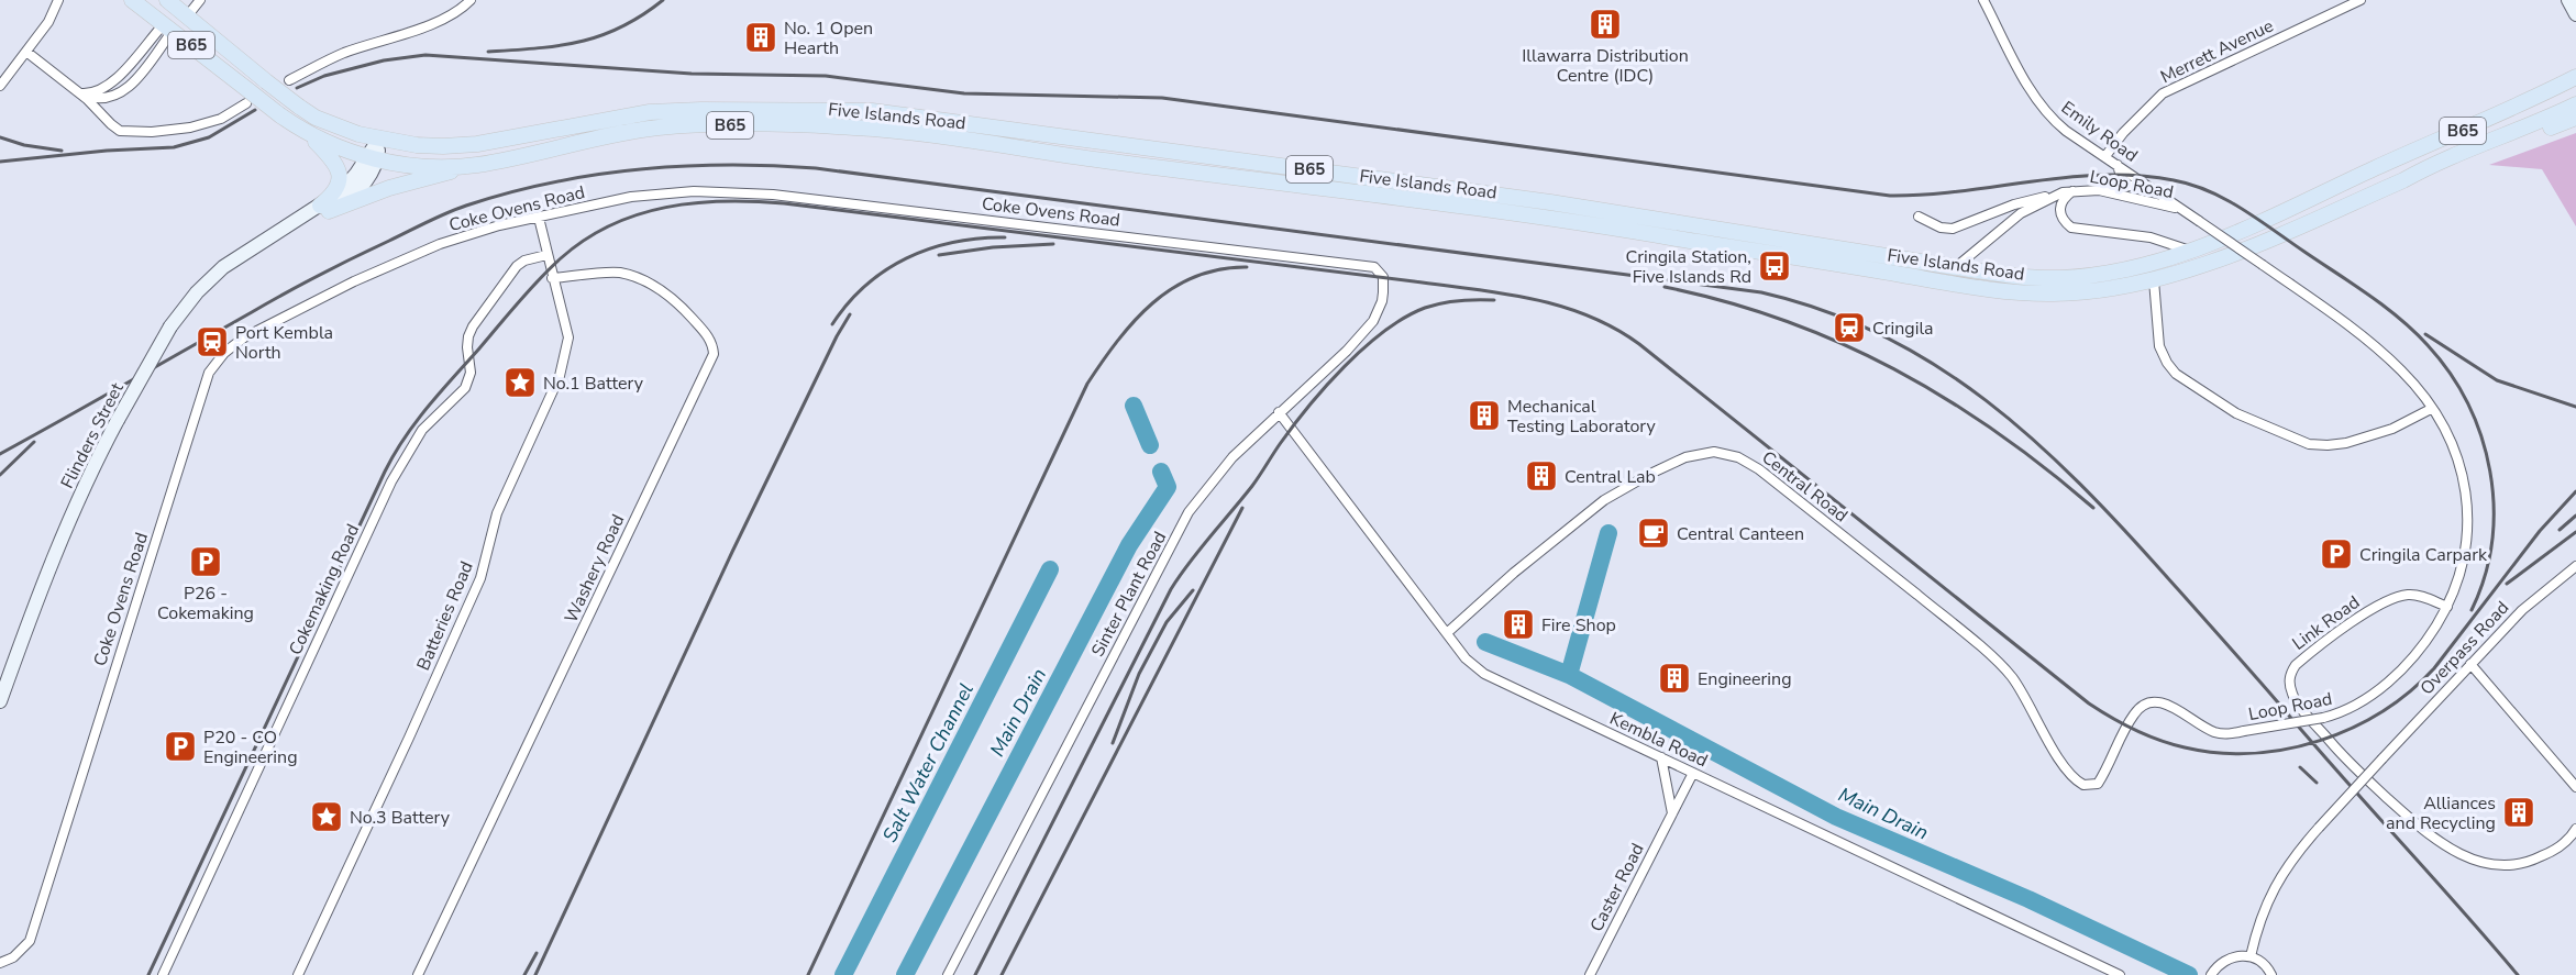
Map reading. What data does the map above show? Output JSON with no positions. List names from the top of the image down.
{
  "streets": {
    "main road": ["B65", "Five Islands Road"],
    "street": [
      "Merrett Avenue",
      "Emily Road",
      "Loop Road",
      "Coke Ovens Road",
      "Flinders Street",
      "Central Road",
      "Washery Road",
      "Cokemaking Road",
      "Sinter Plant Road",
      "Batteries Road",
      "Link Road",
      "Overpass Road",
      "Kembla Road",
      "Caster Road"
    ]
  },
  "crossings": [
    ["B65", "Five Islands Road"],
    ["Merrett Avenue", "Emily Road"],
    ["Five Islands Road", "Loop Road"],
    ["Five Islands Road", "Flinders Street"],
    ["Emily Road", "Loop Road"],
    ["Loop Road", "Central Road"],
    ["Loop Road", "Link Road"],
    ["Coke Ovens Road", "Sinter Plant Road"],
    ["Coke Ovens Road", "Batteries Road"],
    ["Central Road", "Kembla Road"],
    ["Washery Road", "Batteries Road"],
    ["Cokemaking Road", "Batteries Road"],
    ["Sinter Plant Road", "Kembla Road"],
    ["Kembla Road", "Caster Road"]
  ],
  "water": ["Main Drain", "Salt Water Channel"],
  "places": {
    "building": [
      "Illawarra Distribution Centre (IDC)",
      "No. 1 Open Hearth",
      "Mechanical Testing Laboratory",
      "Central Lab",
      "Fire Shop",
      "Engineering",
      "Alliances and Recycling"
    ],
    "bus stop": ["Cringila Station, Five Islands Rd"],
    "station": ["Cringila", "Port Kembla North"],
    "place": ["No.1 Battery", "No.3 Battery"],
    "cafe": ["Central Canteen"],
    "parking": ["Cringila Carpark", "P26 - Cokemaking", "P20 - CO Engineering"]
  }
}
